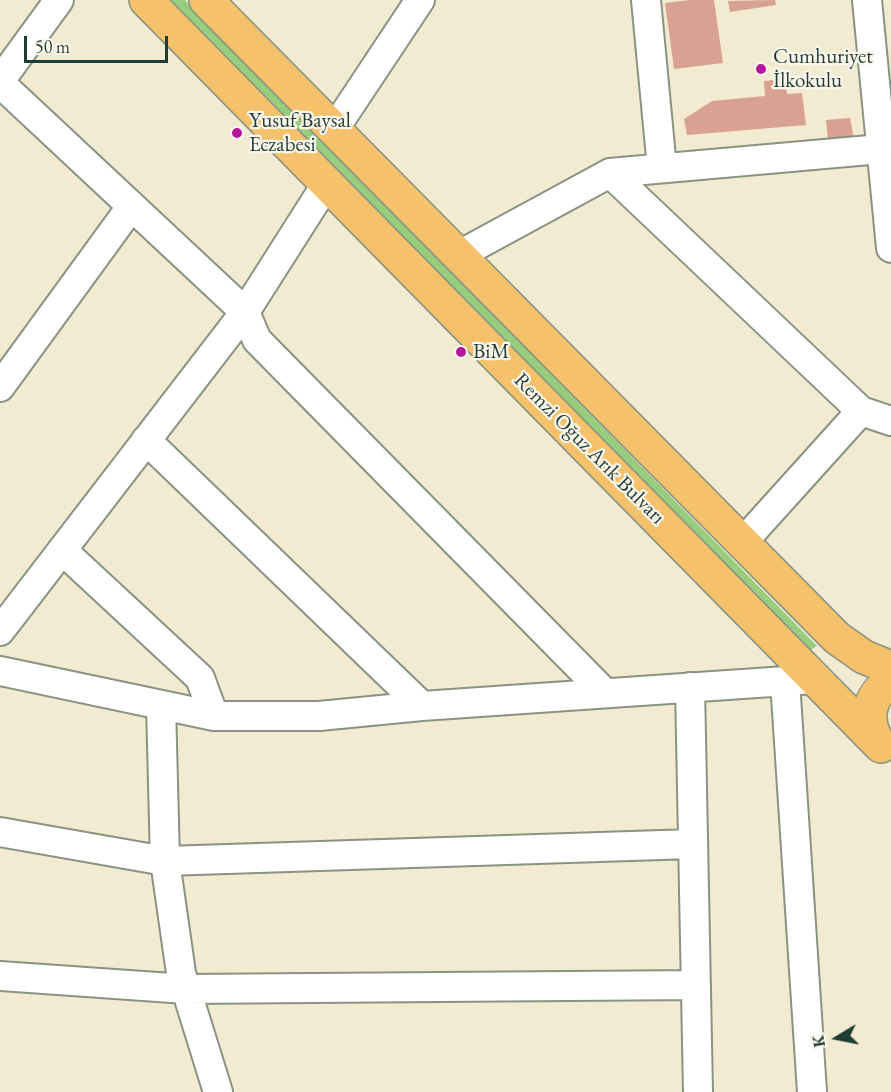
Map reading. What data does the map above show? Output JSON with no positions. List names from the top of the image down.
{
  "streets": {
    "main road": ["Remzi Oğuz Arık Bulvarı"]
  },
  "places": ["Cumhuriyet İlkokulu", "Yusuf Baysal Eczabesi", "BiM"],
  "scale_bar": "50 m",
  "north": "left"
}
